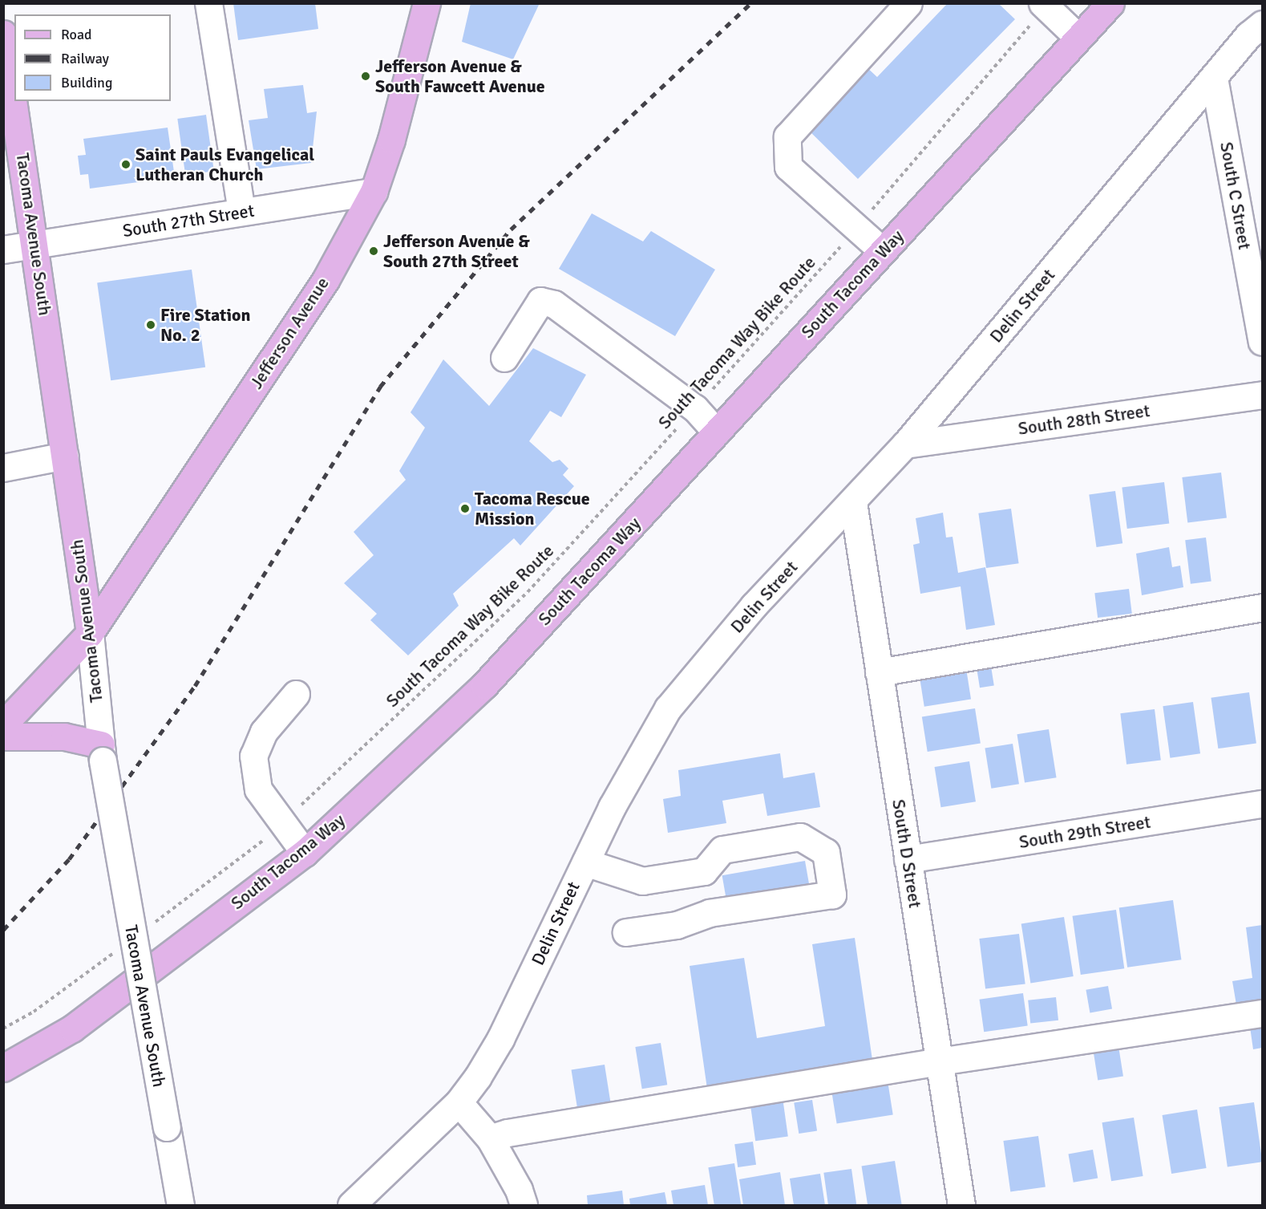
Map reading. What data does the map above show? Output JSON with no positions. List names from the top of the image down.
{
  "streets": {
    "main road": ["Tacoma Avenue South", "South Tacoma Way", "Jefferson Avenue"],
    "street": [
      "South C Street",
      "South 27th Street",
      "Delin Street",
      "South 28th Street",
      "South 29th Street",
      "South D Street"
    ],
    "path": ["South Tacoma Way Bike Route"]
  },
  "crossings": [
    ["South C Street", "Delin Street"],
    ["South 27th Street", "Tacoma Avenue South"],
    ["South 27th Street", "Jefferson Avenue"],
    ["Tacoma Avenue South", "Jefferson Avenue"],
    ["Delin Street", "South 28th Street"],
    ["Delin Street", "South D Street"],
    ["South 29th Street", "South D Street"]
  ],
  "places": [
    "Jefferson Avenue & South Fawcett Avenue",
    "Saint Pauls Evangelical Lutheran Church",
    "Jefferson Avenue & South 27th Street",
    "Fire Station No. 2",
    "Tacoma Rescue Mission"
  ],
  "legend": ["Road", "Railway", "Building"]
}
